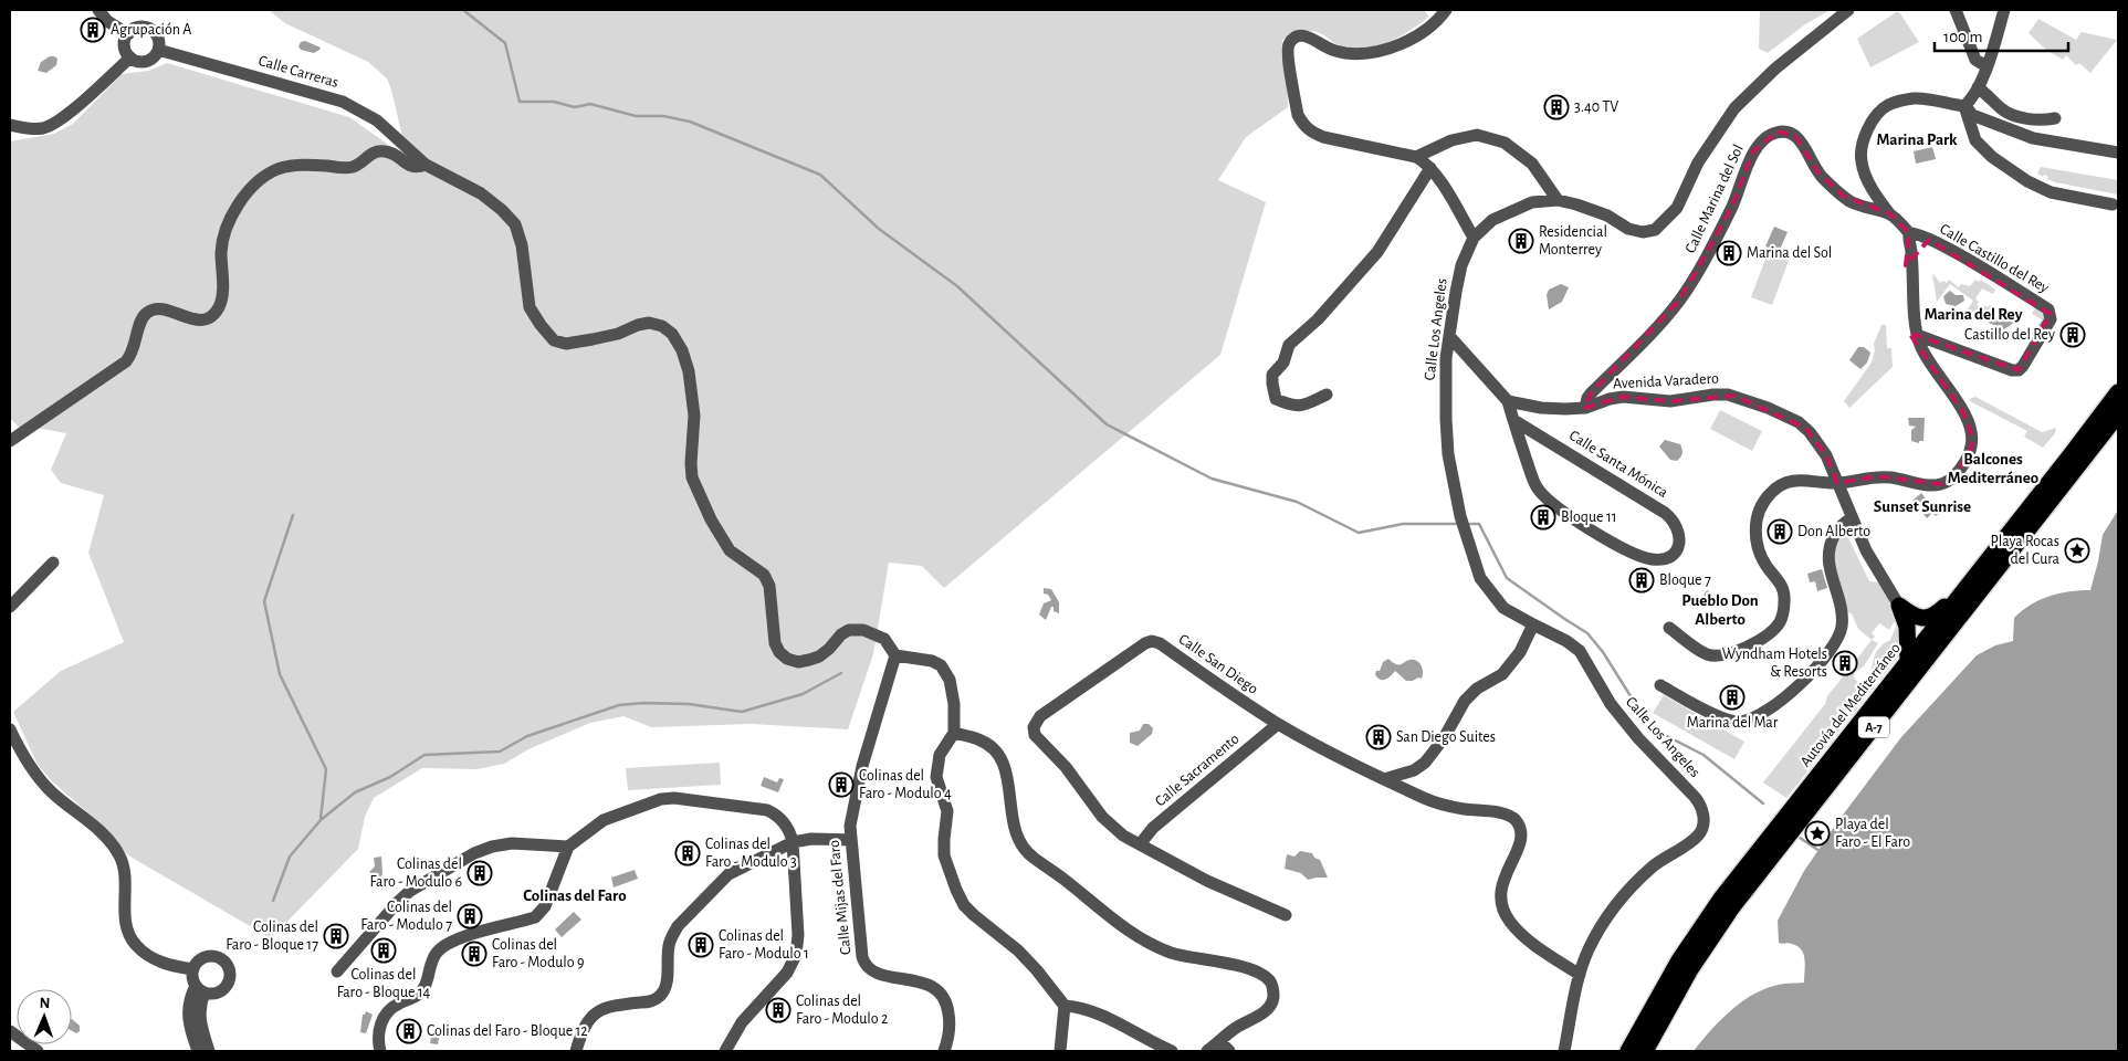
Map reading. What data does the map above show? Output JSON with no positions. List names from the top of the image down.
{
  "streets": {
    "highway": ["Autovía del Mediterráneo", "A-7"],
    "street": [
      "Calle Carreras",
      "Calle Marina del Sol",
      "Calle Castillo del Rey",
      "Calle Los Angeles",
      "Avenida Varadero",
      "Calle Santa Mónica",
      "Calle San Diego",
      "Calle Sacramento",
      "Calle Mijas del Faro"
    ]
  },
  "crossings": [
    ["Calle Marina del Sol", "Calle Castillo del Rey"],
    ["Calle Marina del Sol", "Avenida Varadero"],
    ["Calle Los Angeles", "Calle San Diego"],
    ["Avenida Varadero", "Calle Santa Mónica"],
    ["Calle San Diego", "Calle Sacramento"]
  ],
  "districts": [
    "Marina Park",
    "Marina del Rey",
    "Balcones Mediterráneo",
    "Sunset Sunrise",
    "Pueblo Don Alberto",
    "Colinas del Faro"
  ],
  "places": {
    "building": [
      "Agrupación A",
      "3.40 TV",
      "Residencial Monterrey",
      "Marina del Sol",
      "Castillo del Rey",
      "Bloque 11",
      "Don Alberto",
      "Bloque 7",
      "Wyndham Hotels & Resorts",
      "Marina del Mar",
      "San Diego Suites",
      "Colinas del Faro - Modulo 4",
      "Colinas del Faro - Modulo 3",
      "Colinas del Faro - Modulo 6",
      "Colinas del Faro - Modulo 7",
      "Colinas del Faro - Bloque 17",
      "Colinas del Faro - Modulo 1",
      "Colinas del Faro - Bloque 14",
      "Colinas del Faro - Modulo 9",
      "Colinas del Faro - Modulo 2",
      "Colinas del Faro - Bloque 12"
    ],
    "place": ["Playa Rocas del Cura", "Playa del Faro - El Faro"]
  },
  "scale_bar": "100 m",
  "north": "top"
}
